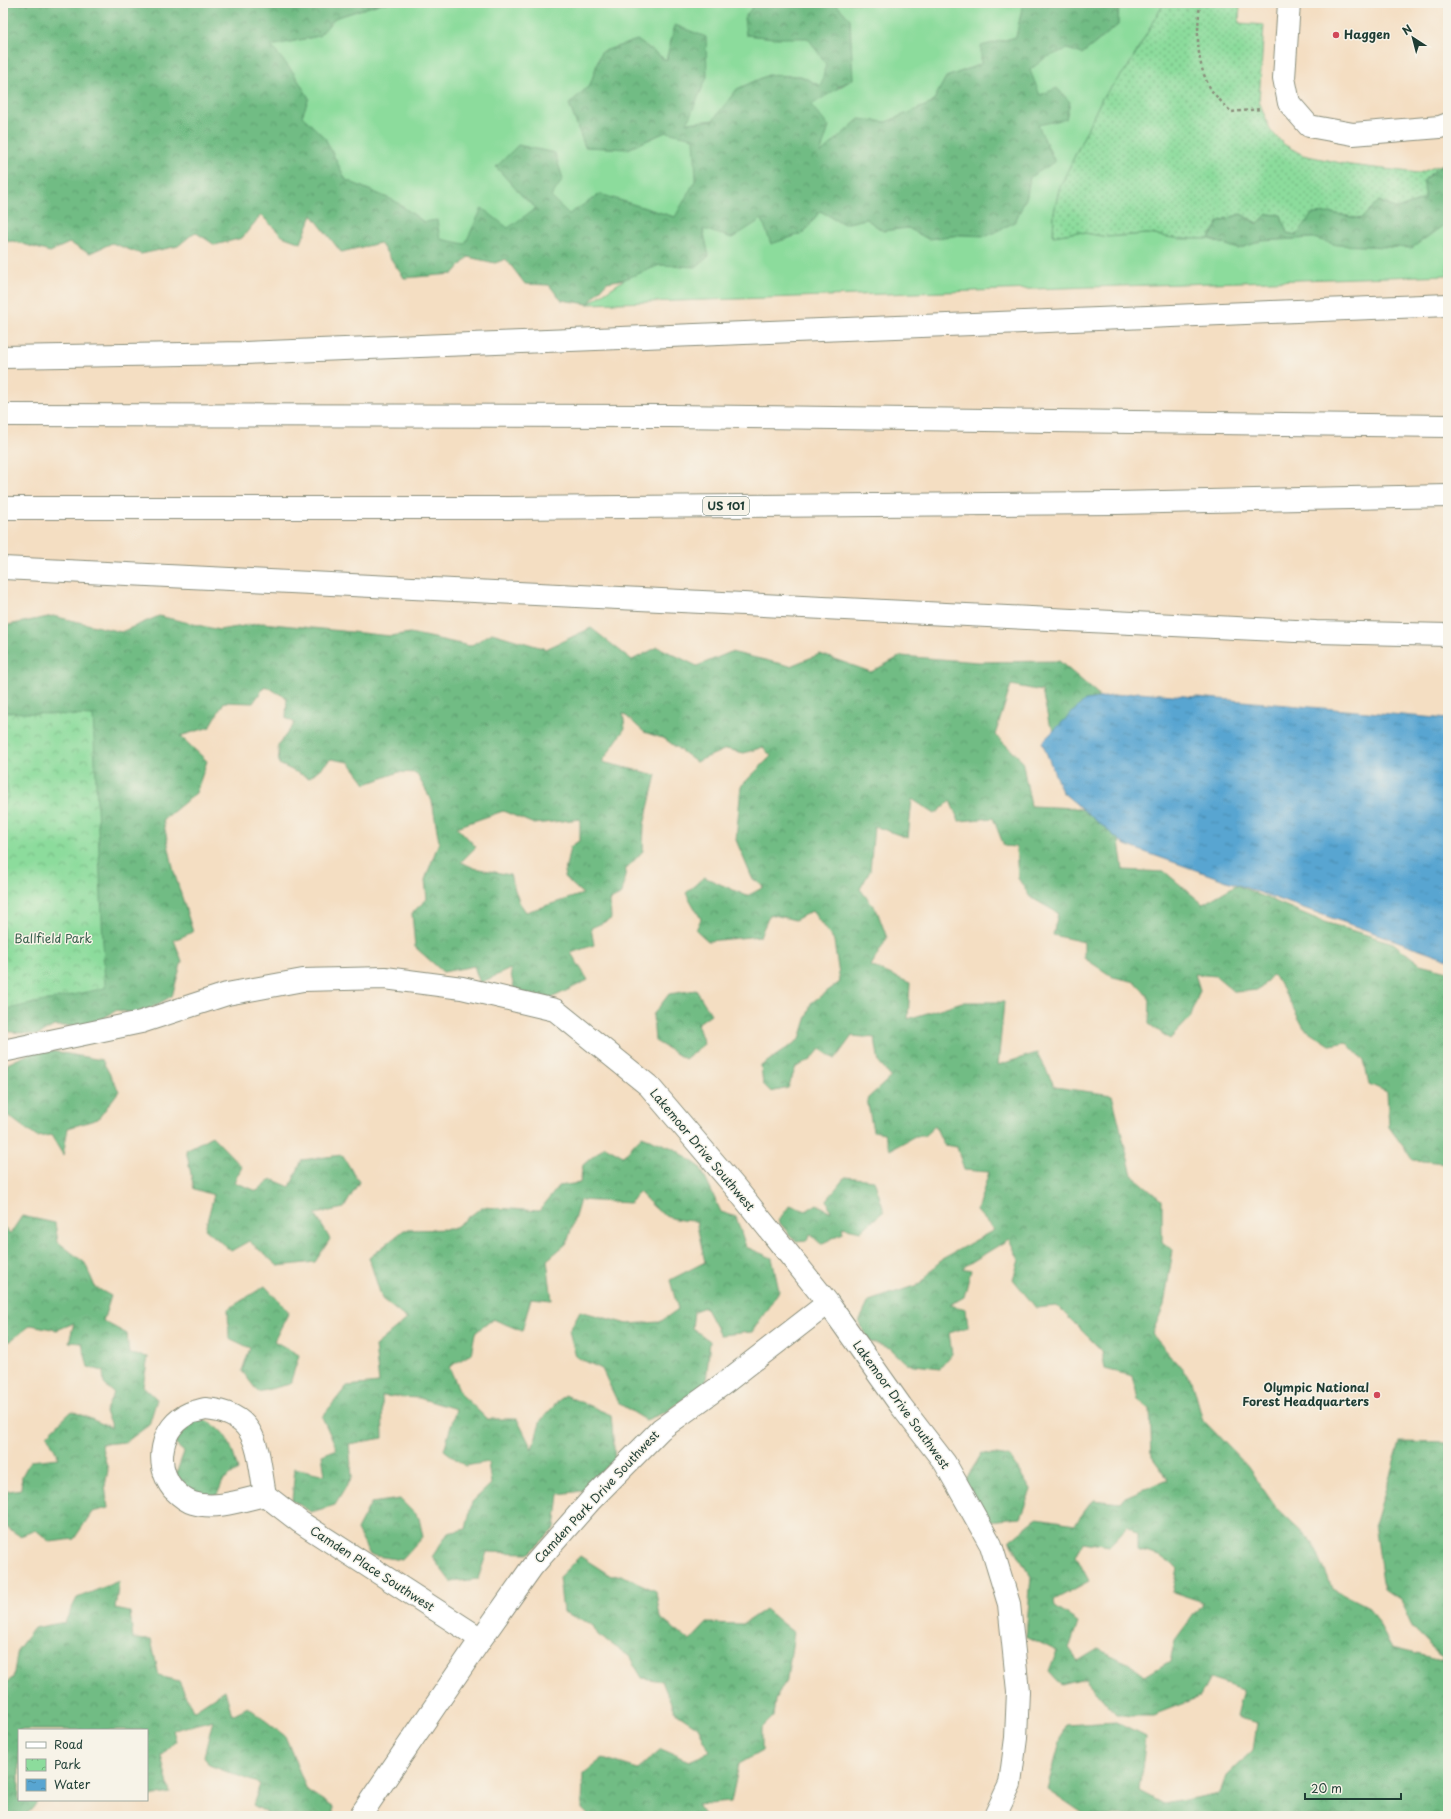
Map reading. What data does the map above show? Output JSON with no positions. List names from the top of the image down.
{
  "streets": {
    "main road": [
      "US 101",
      "Lakemoor Drive Southwest",
      "Camden Park Drive Southwest",
      "Camden Place Southwest"
    ]
  },
  "crossings": [
    ["Lakemoor Drive Southwest", "Camden Park Drive Southwest"],
    ["Camden Park Drive Southwest", "Camden Place Southwest"]
  ],
  "parks": ["Ballfield Park"],
  "places": ["Haggen", "Olympic National Forest Headquarters"],
  "legend": ["Road", "Park", "Water"],
  "scale_bar": "20 m",
  "north": "top left"
}
